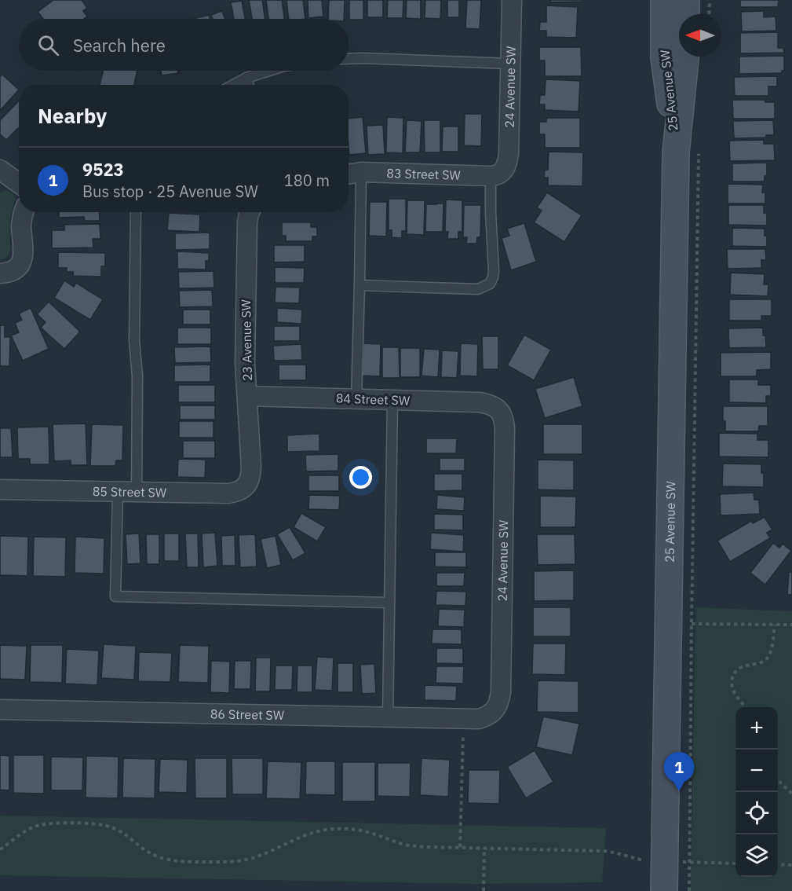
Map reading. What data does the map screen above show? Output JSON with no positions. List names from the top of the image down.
{
  "streets": {
    "main road": ["25 Avenue SW"],
    "street": [
      "24 Avenue SW",
      "83 Street SW",
      "23 Avenue SW",
      "84 Street SW",
      "85 Street SW",
      "86 Street SW"
    ]
  },
  "crossings": [
    ["24 Avenue SW", "83 Street SW"],
    ["24 Avenue SW", "84 Street SW"],
    ["24 Avenue SW", "86 Street SW"],
    ["23 Avenue SW", "84 Street SW"],
    ["23 Avenue SW", "85 Street SW"]
  ],
  "north": "left",
  "page": {
    "search": "Search here",
    "heading": "Nearby",
    "list": [
      {
        "mark": "1",
        "name": "9523",
        "note": "Bus stop · 25 Avenue SW",
        "value": "180 m"
      }
    ],
    "map_buttons": ["+", "−"],
    "pins": "1"
  }
}
